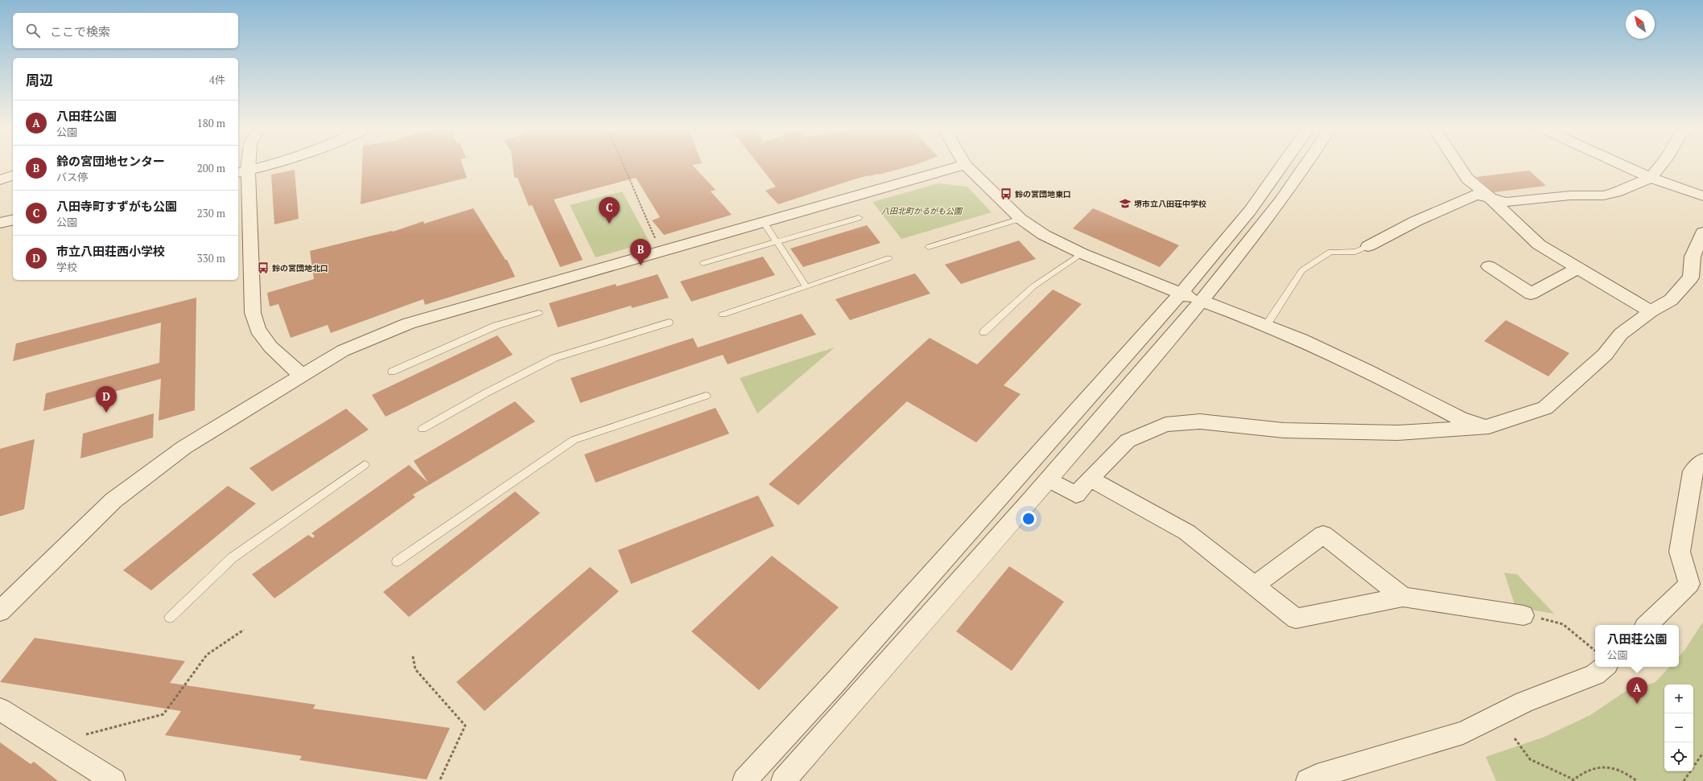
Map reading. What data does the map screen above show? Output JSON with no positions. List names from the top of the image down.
{
  "parks": ["八田北町かるがも公園"],
  "places": {
    "bus stop": ["鈴の宮団地東口", "鈴の宮団地北口"],
    "school or university": ["堺市立八田荘中学校"]
  },
  "north": "top left",
  "page": {
    "search": "ここで検索",
    "heading": ["周辺", "4件"],
    "list": [
      {
        "mark": "A",
        "name": "八田荘公園",
        "note": "公園",
        "value": "180 m"
      },
      {
        "mark": "B",
        "name": "鈴の宮団地センター",
        "note": "バス停",
        "value": "200 m"
      },
      {
        "mark": "C",
        "name": "八田寺町すずがも公園",
        "note": "公園",
        "value": "230 m"
      },
      {
        "mark": "D",
        "name": "市立八田荘西小学校",
        "note": "学校",
        "value": "330 m"
      }
    ],
    "pins": [
      "C",
      "B",
      "D",
      "A"
    ],
    "popup": ["八田荘公園", "公園"],
    "map_buttons": ["+", "−"]
  }
}
